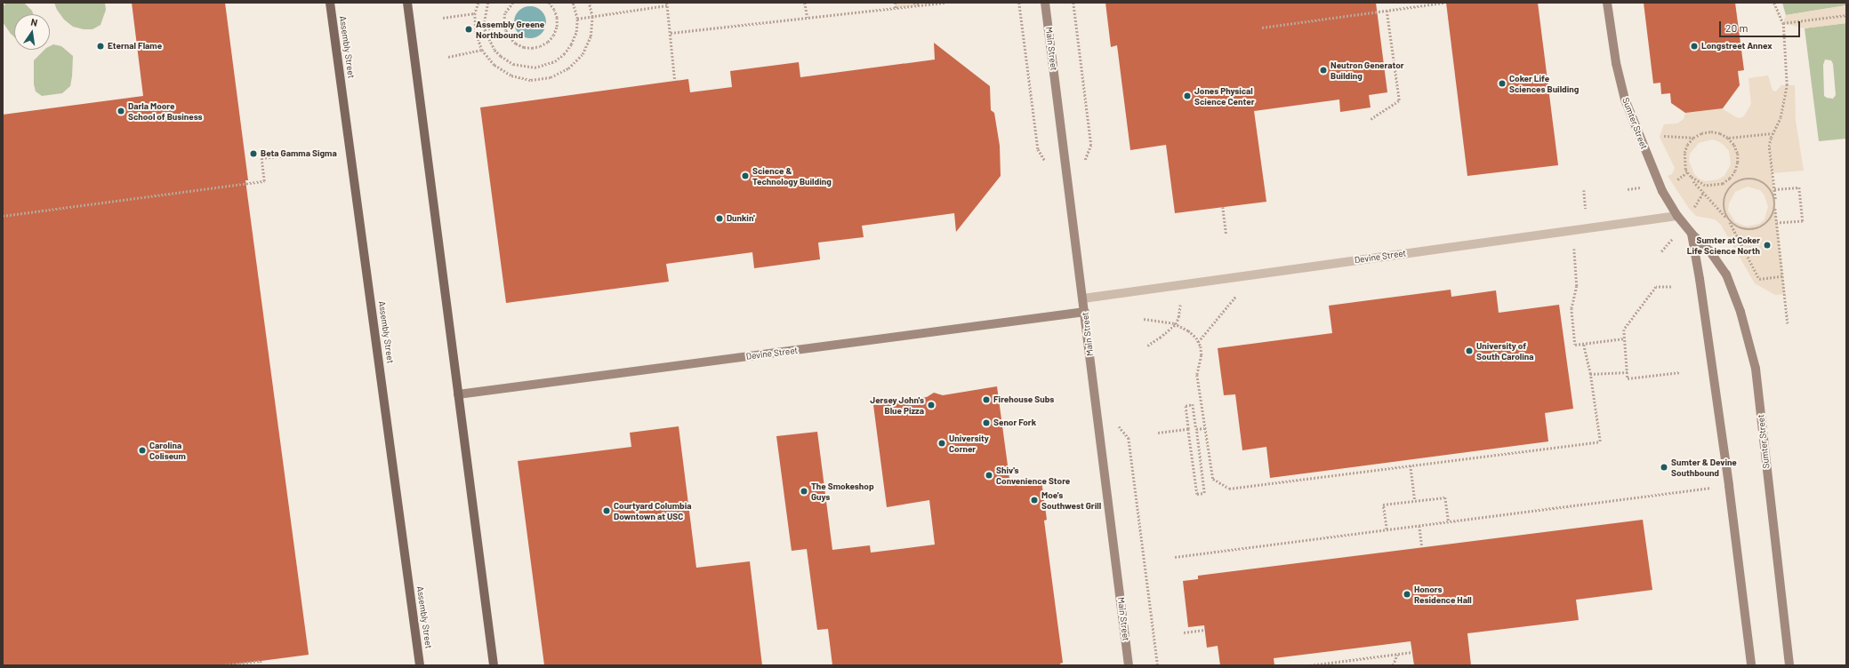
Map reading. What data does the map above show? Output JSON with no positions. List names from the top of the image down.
{
  "streets": {
    "main road": ["Assembly Street"],
    "street": ["Main Street", "Sumter Street", "Devine Street"]
  },
  "crossings": [
    ["Main Street", "Devine Street"],
    ["Sumter Street", "Devine Street"]
  ],
  "places": [
    "Assembly Greene Northbound",
    "Eternal Flame",
    "Longstreet Annex",
    "Neutron Generator Building",
    "Coker Life Sciences Building",
    "Jones Physical Science Center",
    "Darla Moore School of Business",
    "Beta Gamma Sigma",
    "Science & Technology Building",
    "Dunkin'",
    "Sumter at Coker Life Science North",
    "University of South Carolina",
    "Firehouse Subs",
    "Jersey John's Blue Pizza",
    "Senor Fork",
    "University Corner",
    "Carolina Coliseum",
    "Sumter & Devine Southbound",
    "Shiv's Convenience Store",
    "The Smokeshop Guys",
    "Moe's Southwest Grill",
    "Courtyard Columbia Downtown at USC",
    "Honors Residence Hall"
  ],
  "scale_bar": "20 m",
  "north": "top"
}
